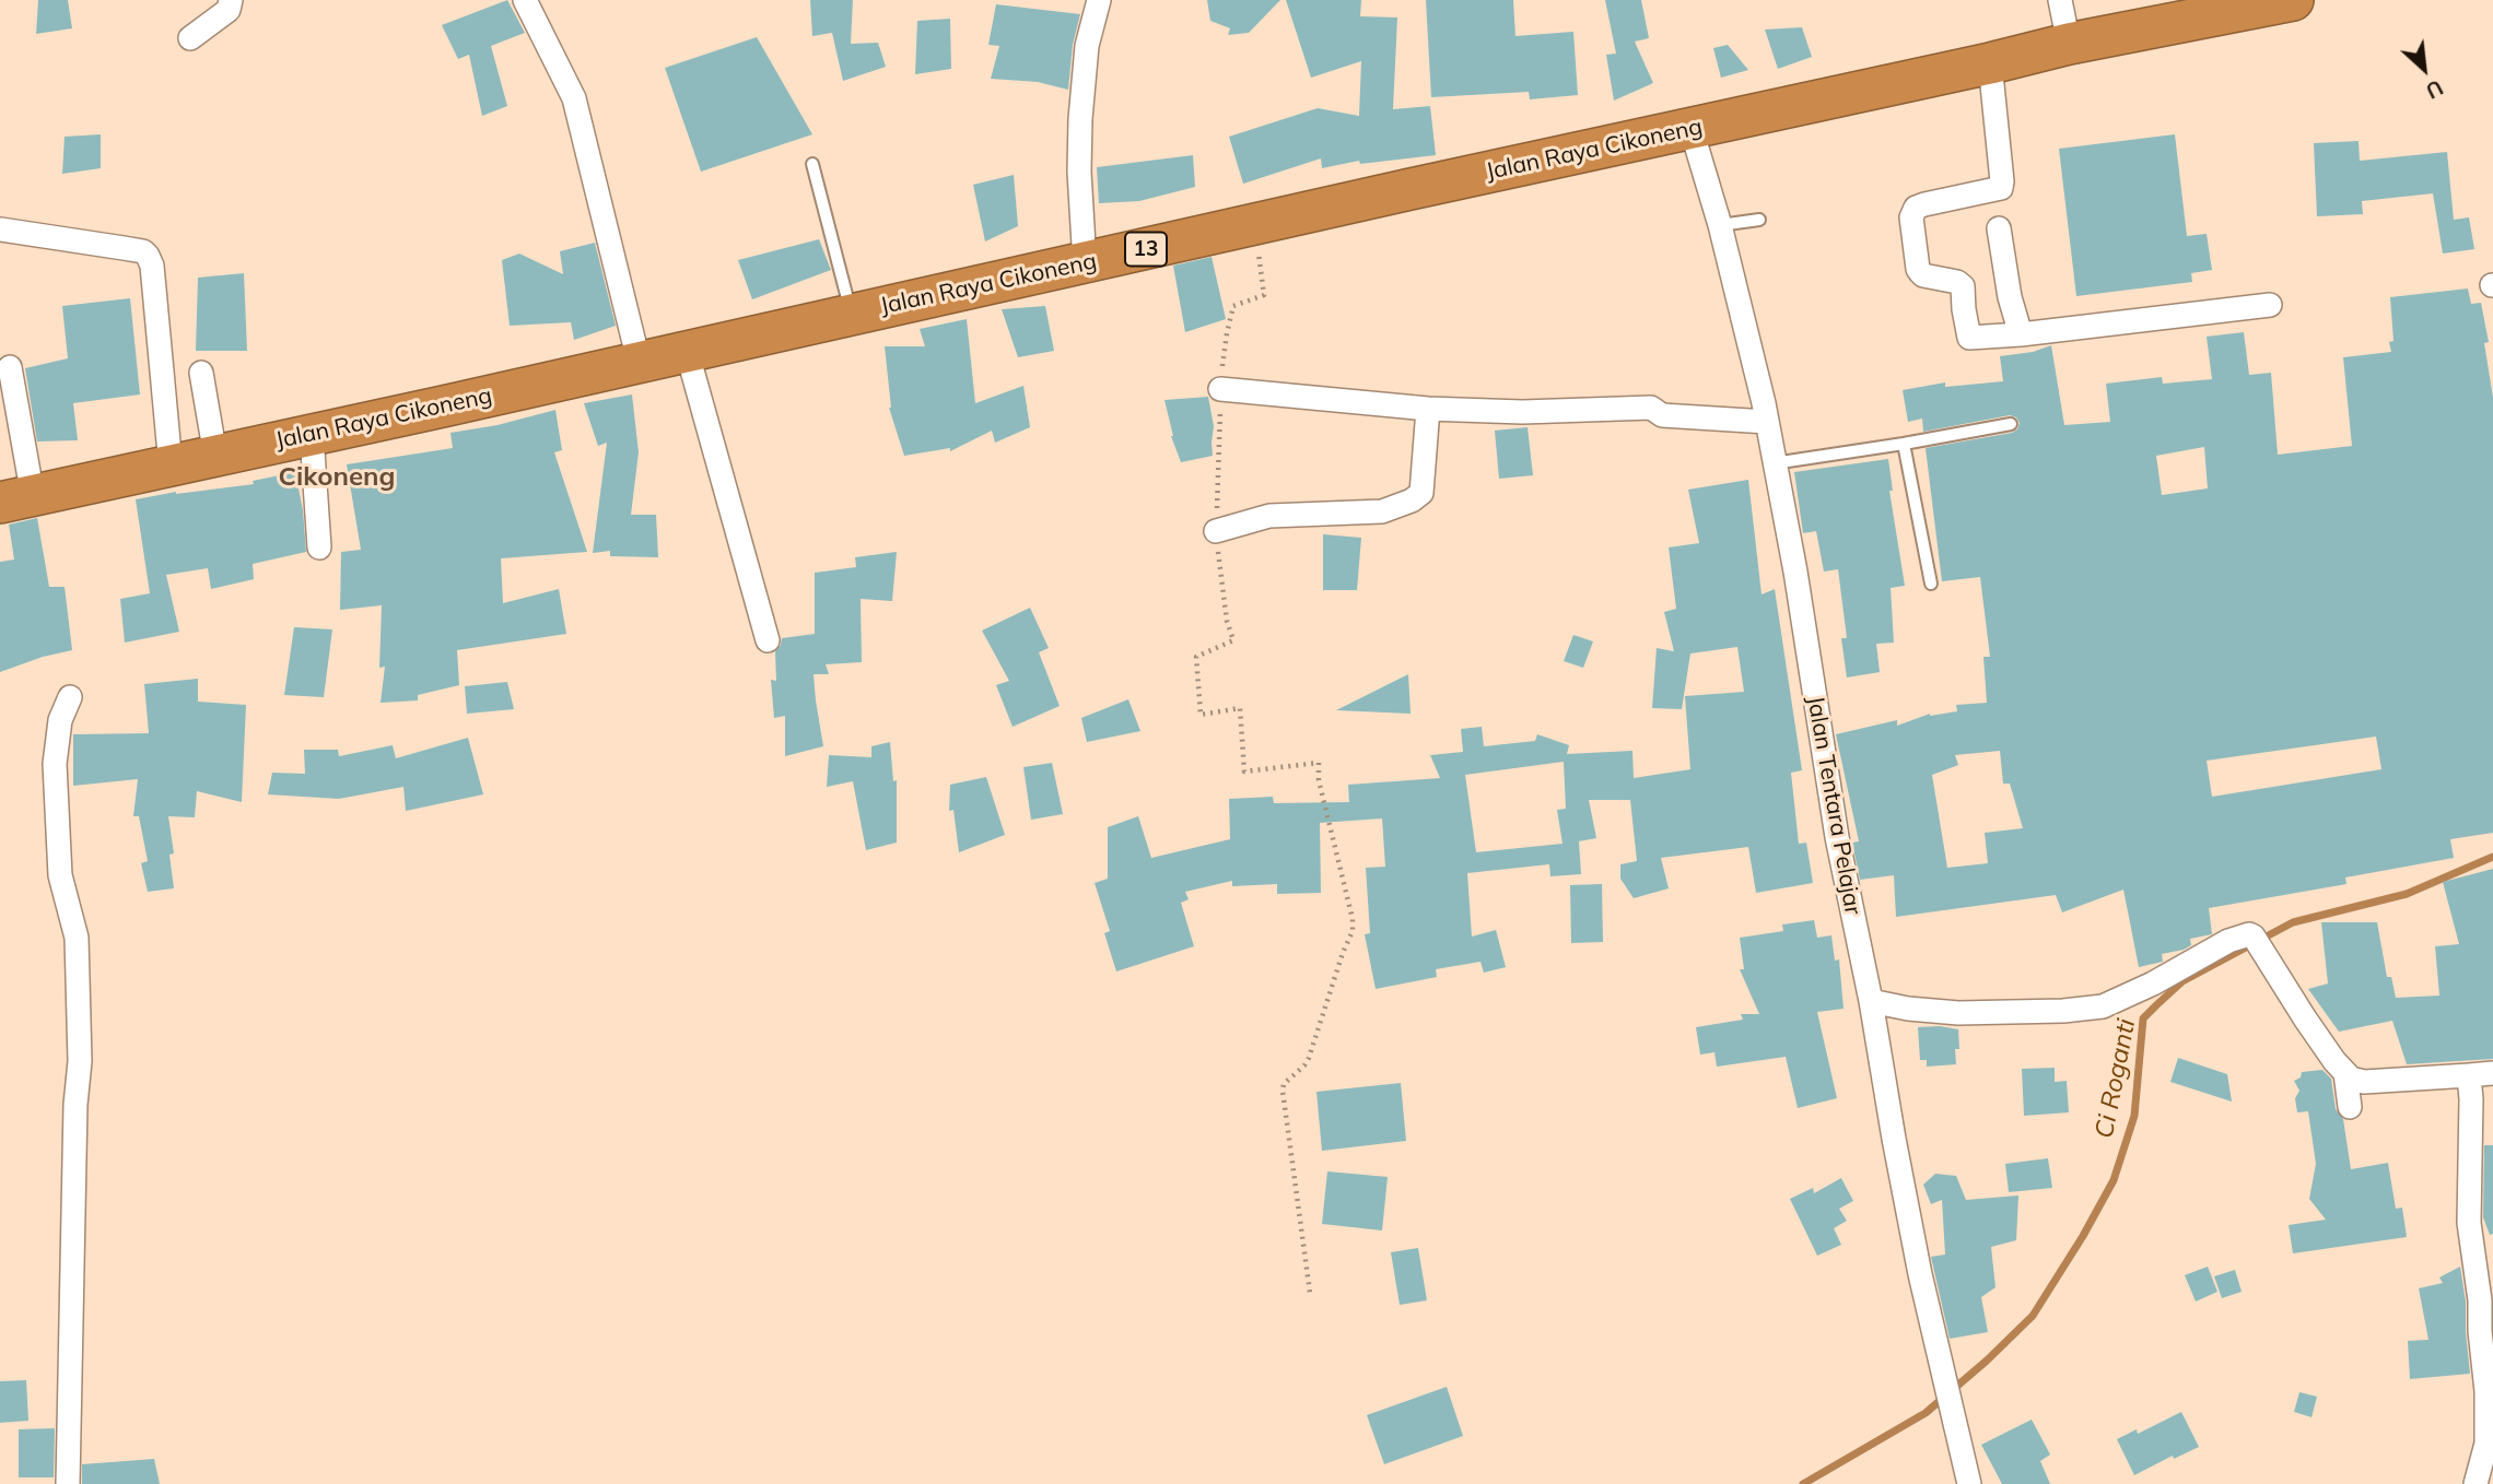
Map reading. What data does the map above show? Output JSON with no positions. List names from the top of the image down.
{
  "streets": {
    "highway": ["Jalan Raya Cikoneng", "13"],
    "street": ["Jalan Tentara Pelajar"]
  },
  "crossings": [
    ["Jalan Raya Cikoneng", "Jalan Tentara Pelajar"]
  ],
  "districts": ["Cikoneng"],
  "water": ["Ci Roganti"],
  "north": "bottom right"
}
